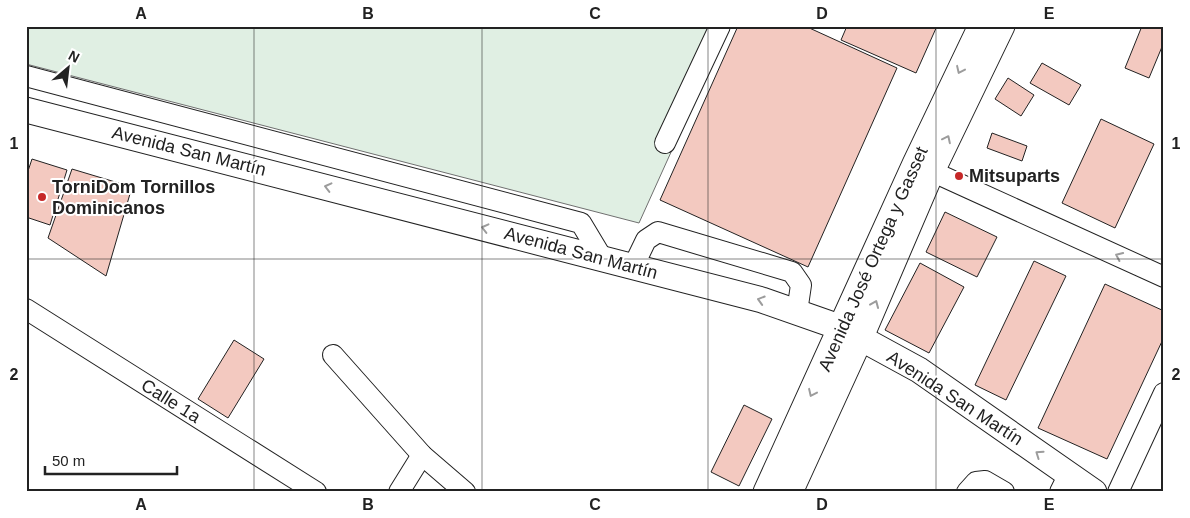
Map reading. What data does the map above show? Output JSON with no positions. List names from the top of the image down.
{
  "streets": {
    "main road": ["Avenida San Martín", "Avenida José Ortega y Gasset"],
    "street": ["Calle 1a"]
  },
  "crossings": [
    ["Avenida San Martín", "Avenida José Ortega y Gasset"]
  ],
  "one_way": ["Avenida San Martín"],
  "places": ["Mitsuparts", "TorniDom Tornillos Dominicanos"],
  "scale_bar": "50 m",
  "north": "top right",
  "grid": {
    "columns": [
      "A",
      "B",
      "C",
      "D",
      "E"
    ],
    "rows": ["1", "2"]
  }
}
